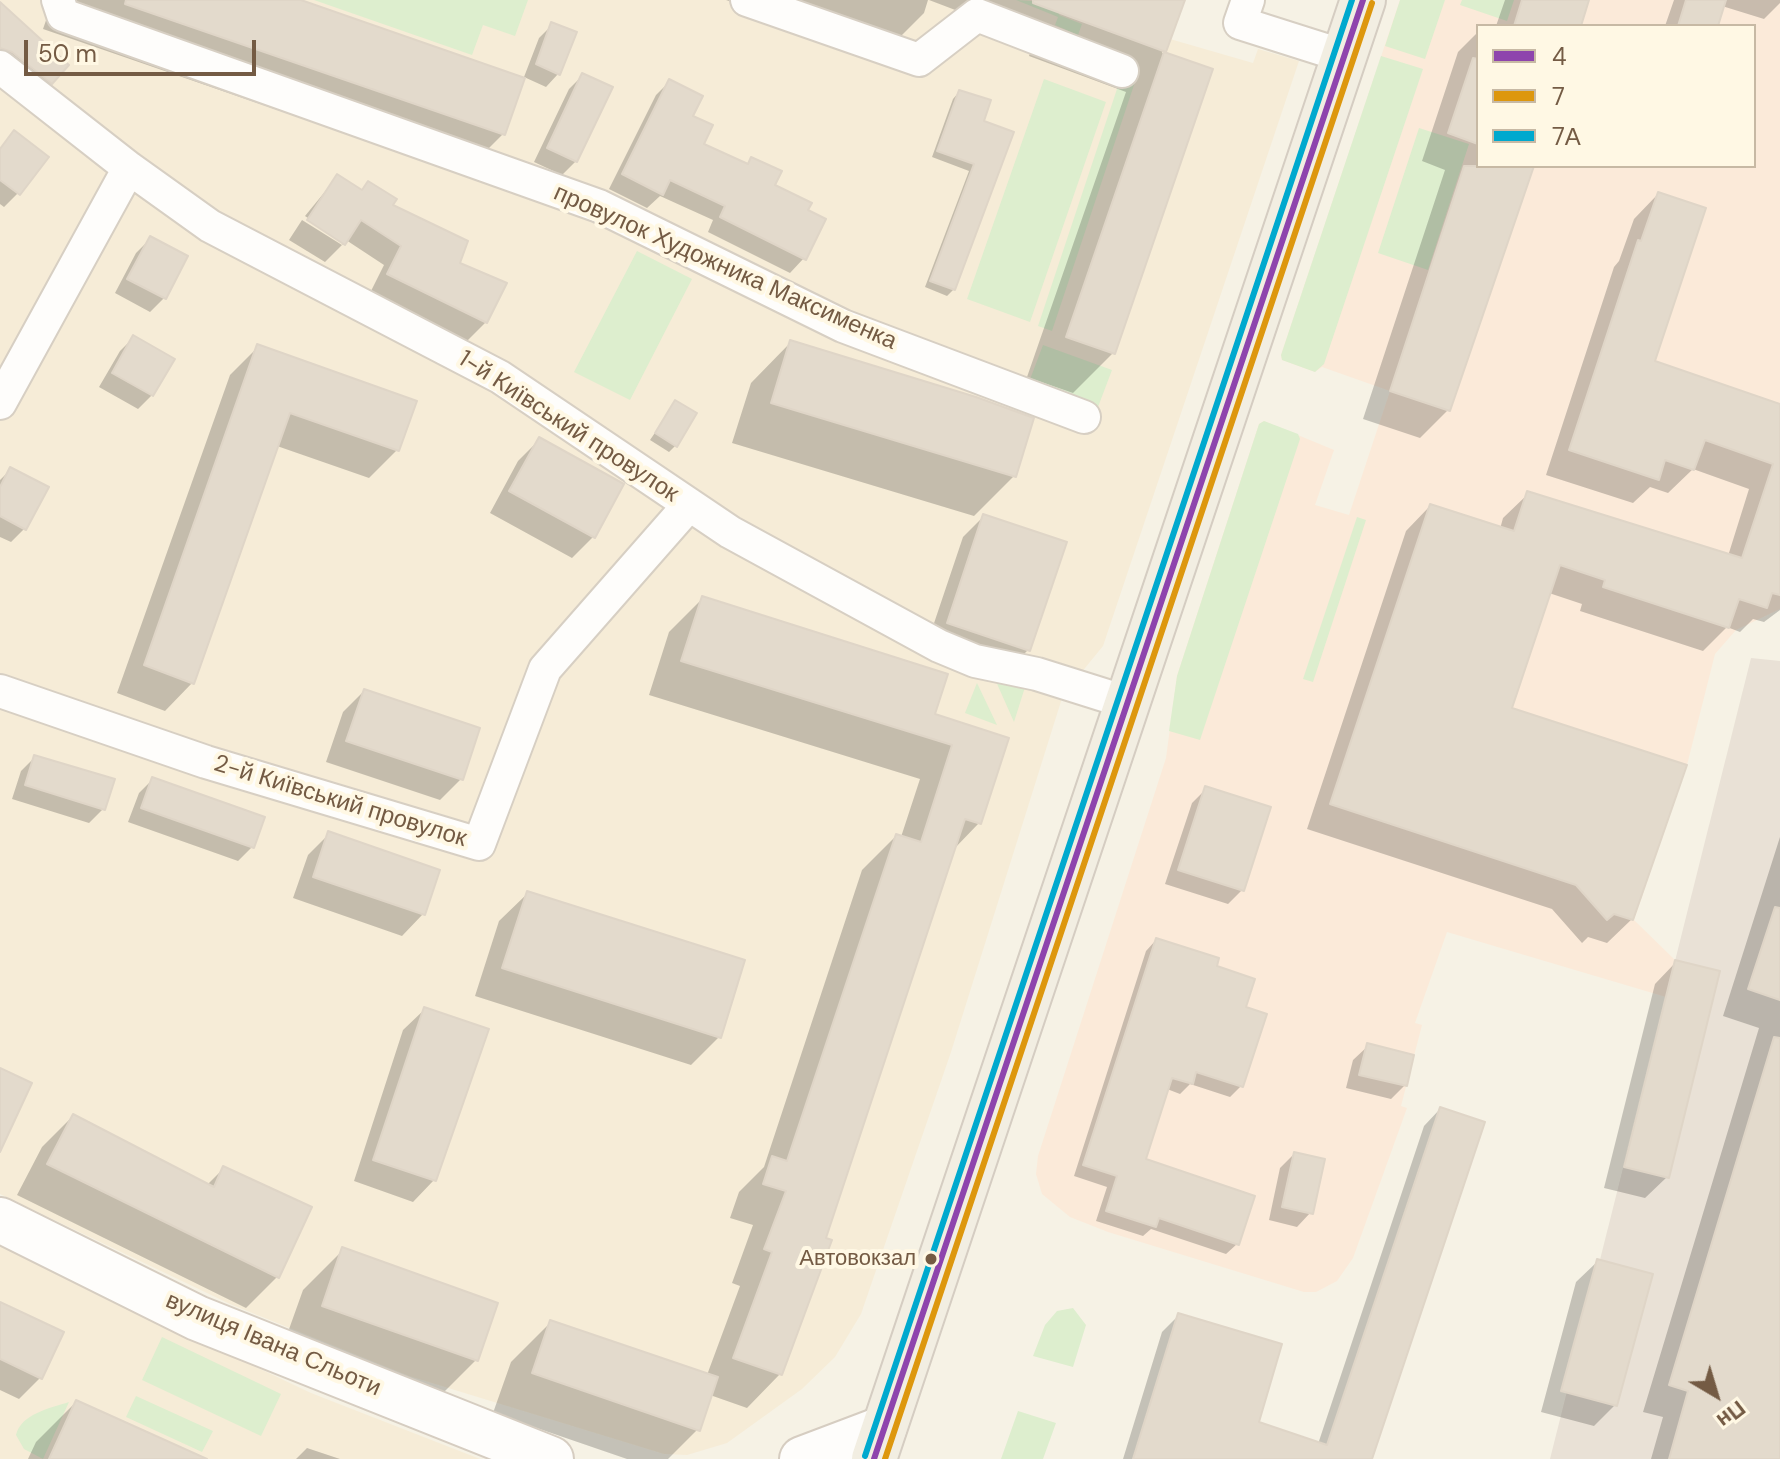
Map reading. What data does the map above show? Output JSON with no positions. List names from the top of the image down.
{
  "streets": {
    "street": [
      "провулок Художника Максименка",
      "1-й Київський провулок",
      "2-й Київський провулок",
      "вулиця Івана Сльоти"
    ]
  },
  "crossings": [
    ["1-й Київський провулок", "2-й Київський провулок"]
  ],
  "places": ["Автовокзал"],
  "lines": ["transit line 4", "transit line 7А", "transit line 7"],
  "legend": ["4", "7", "7А"],
  "scale_bar": "50 m",
  "north": "bottom right"
}
